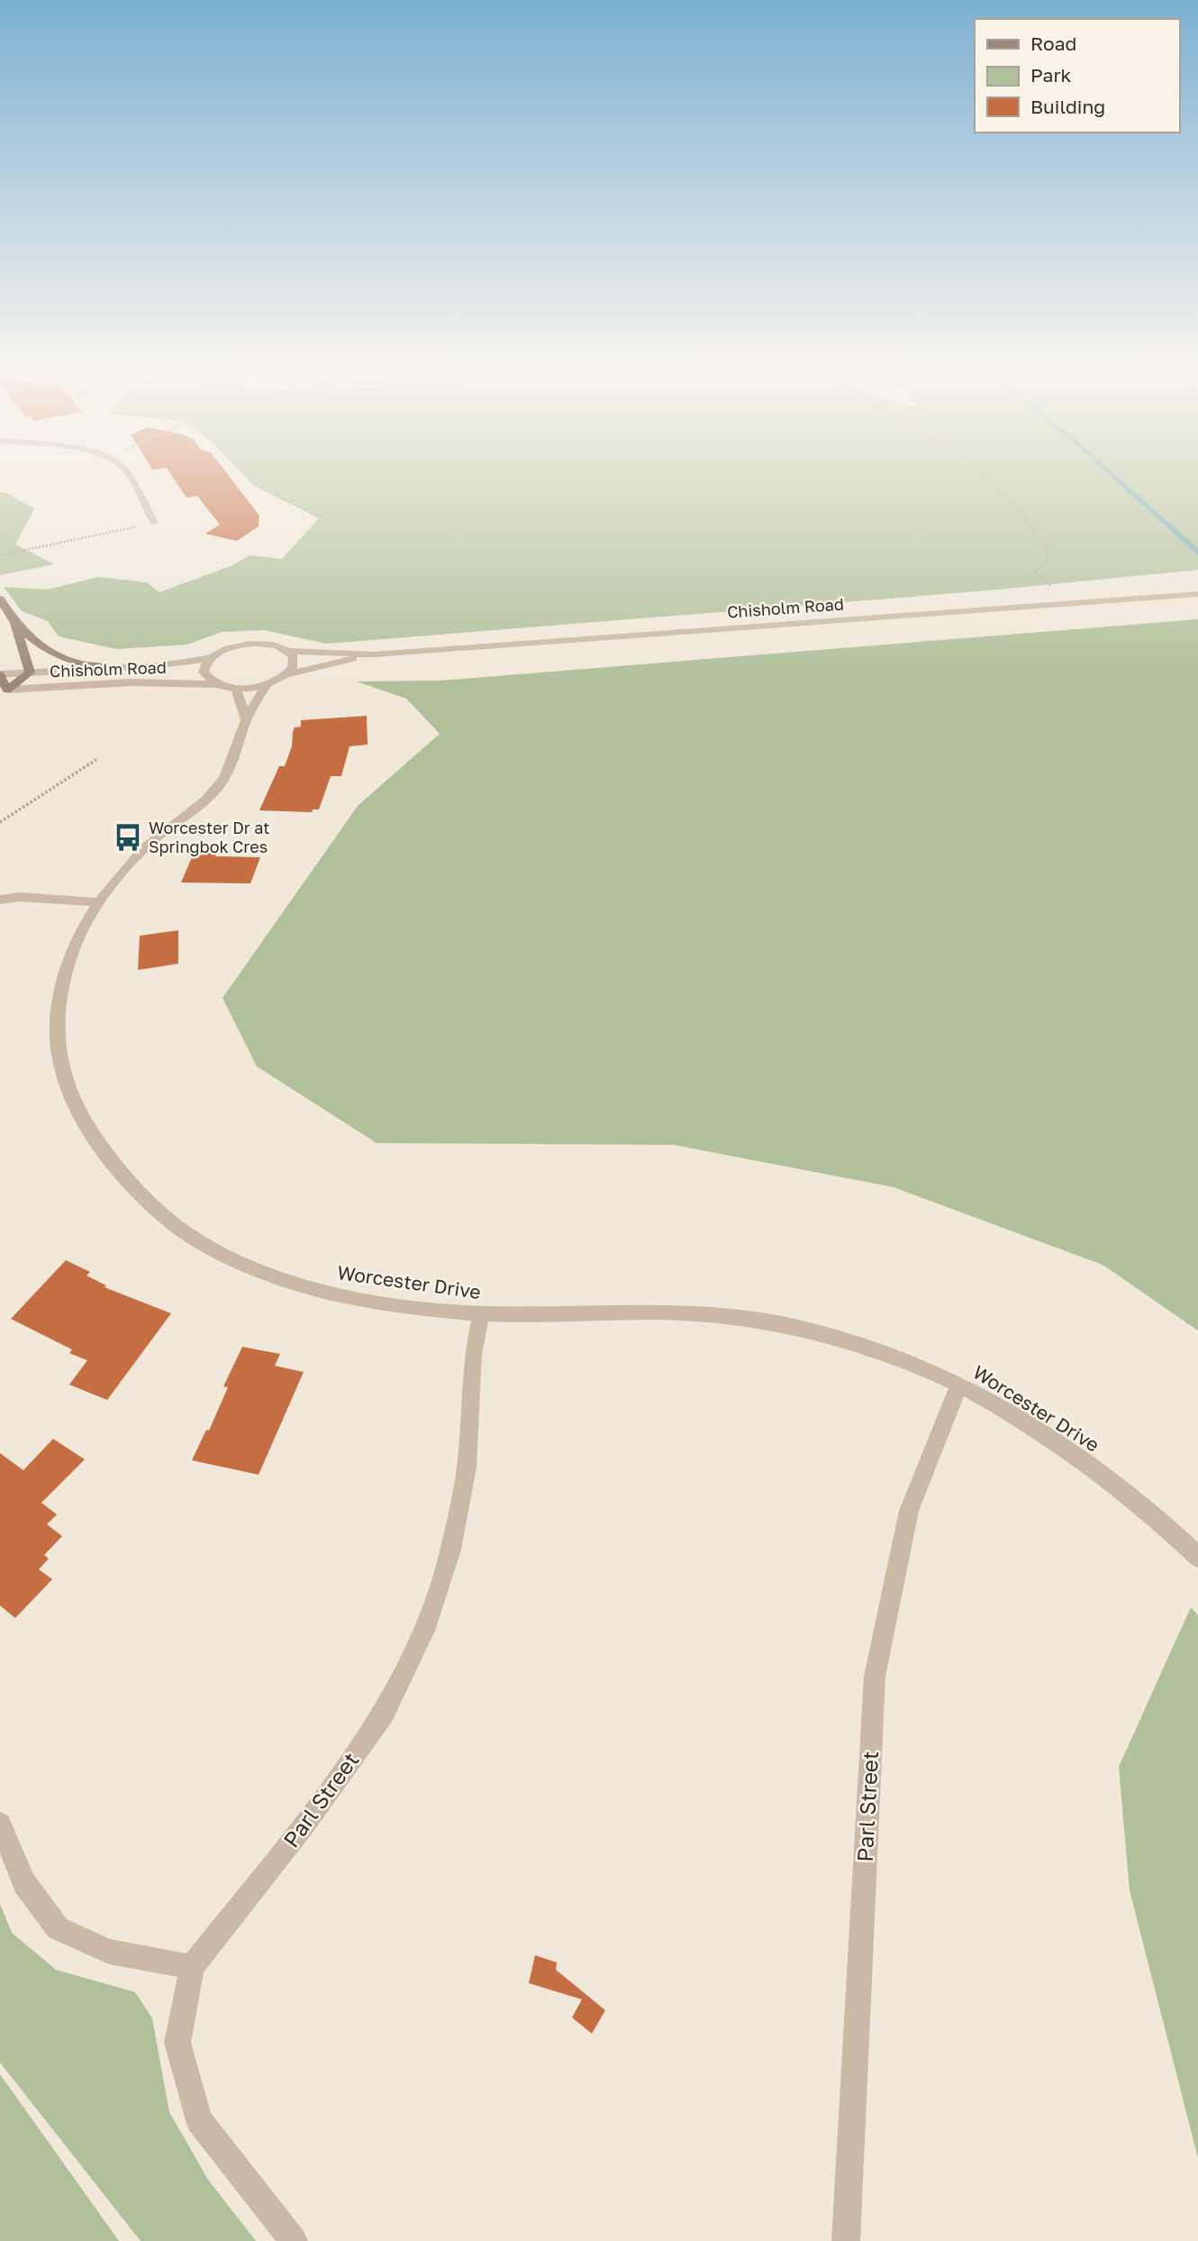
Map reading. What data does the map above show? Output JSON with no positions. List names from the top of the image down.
{
  "streets": {
    "street": ["Chisholm Road", "Worcester Drive", "Parl Street"]
  },
  "crossings": [
    ["Chisholm Road", "Worcester Drive"],
    ["Worcester Drive", "Parl Street"]
  ],
  "places": {
    "bus stop": ["Worcester Dr at Springbok Cres"]
  },
  "legend": ["Road", "Park", "Building"]
}
